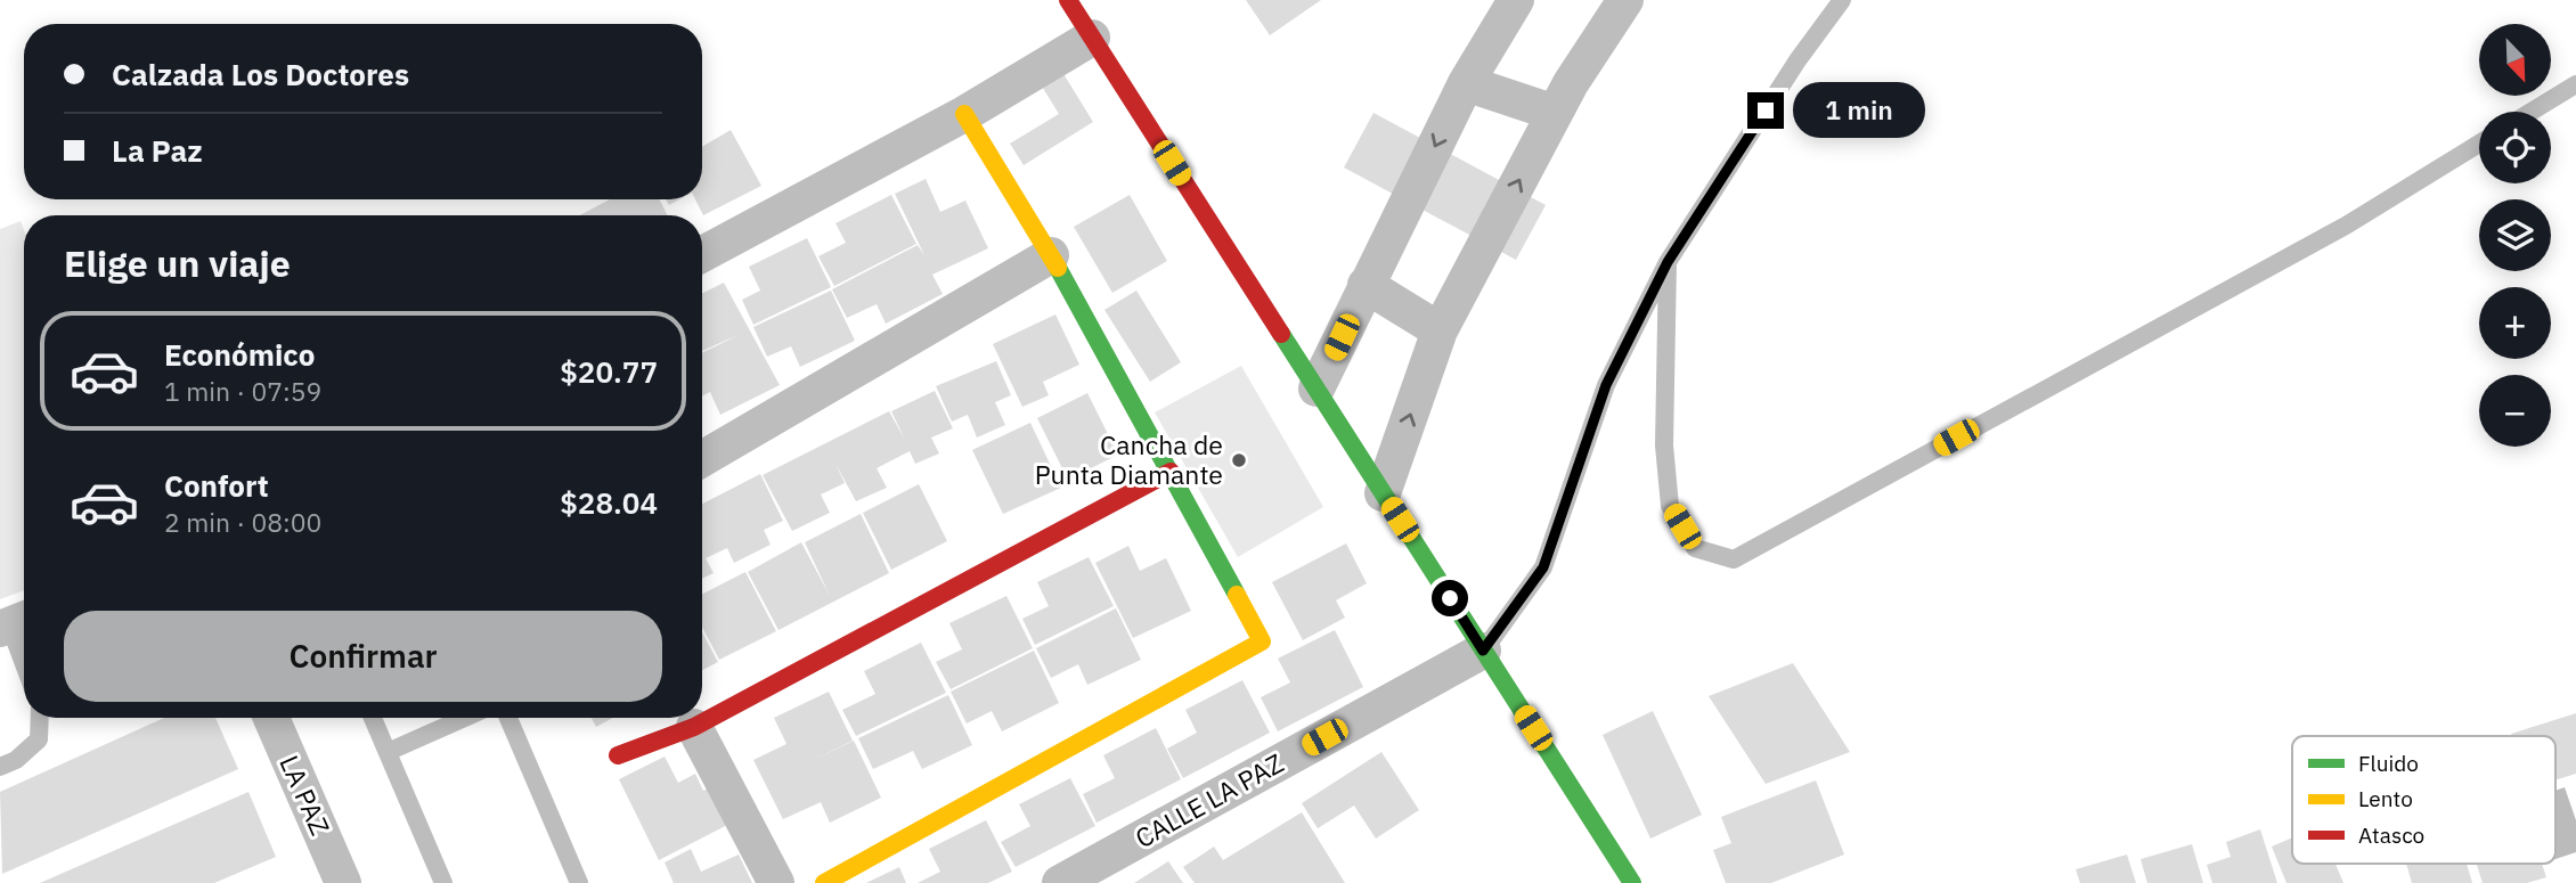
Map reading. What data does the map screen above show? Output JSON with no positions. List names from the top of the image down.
{
  "streets": {
    "street": ["LA PAZ", "CALLE LA PAZ"]
  },
  "places": ["Cancha de Punta Diamante"],
  "legend": ["Fluido", "Lento", "Atasco"],
  "north": "bottom right",
  "page": {
    "map_buttons": ["+", "−"],
    "banner": ["Calzada Los Doctores", "La Paz"],
    "bubble": "1 min",
    "heading": "Elige un viaje",
    "list": [
      {
        "name": "Económico",
        "note": "1 min · 07:59",
        "value": "$20.77"
      },
      {
        "name": "Confort",
        "note": "2 min · 08:00",
        "value": "$28.04"
      }
    ],
    "buttons": "Confirmar"
  }
}
